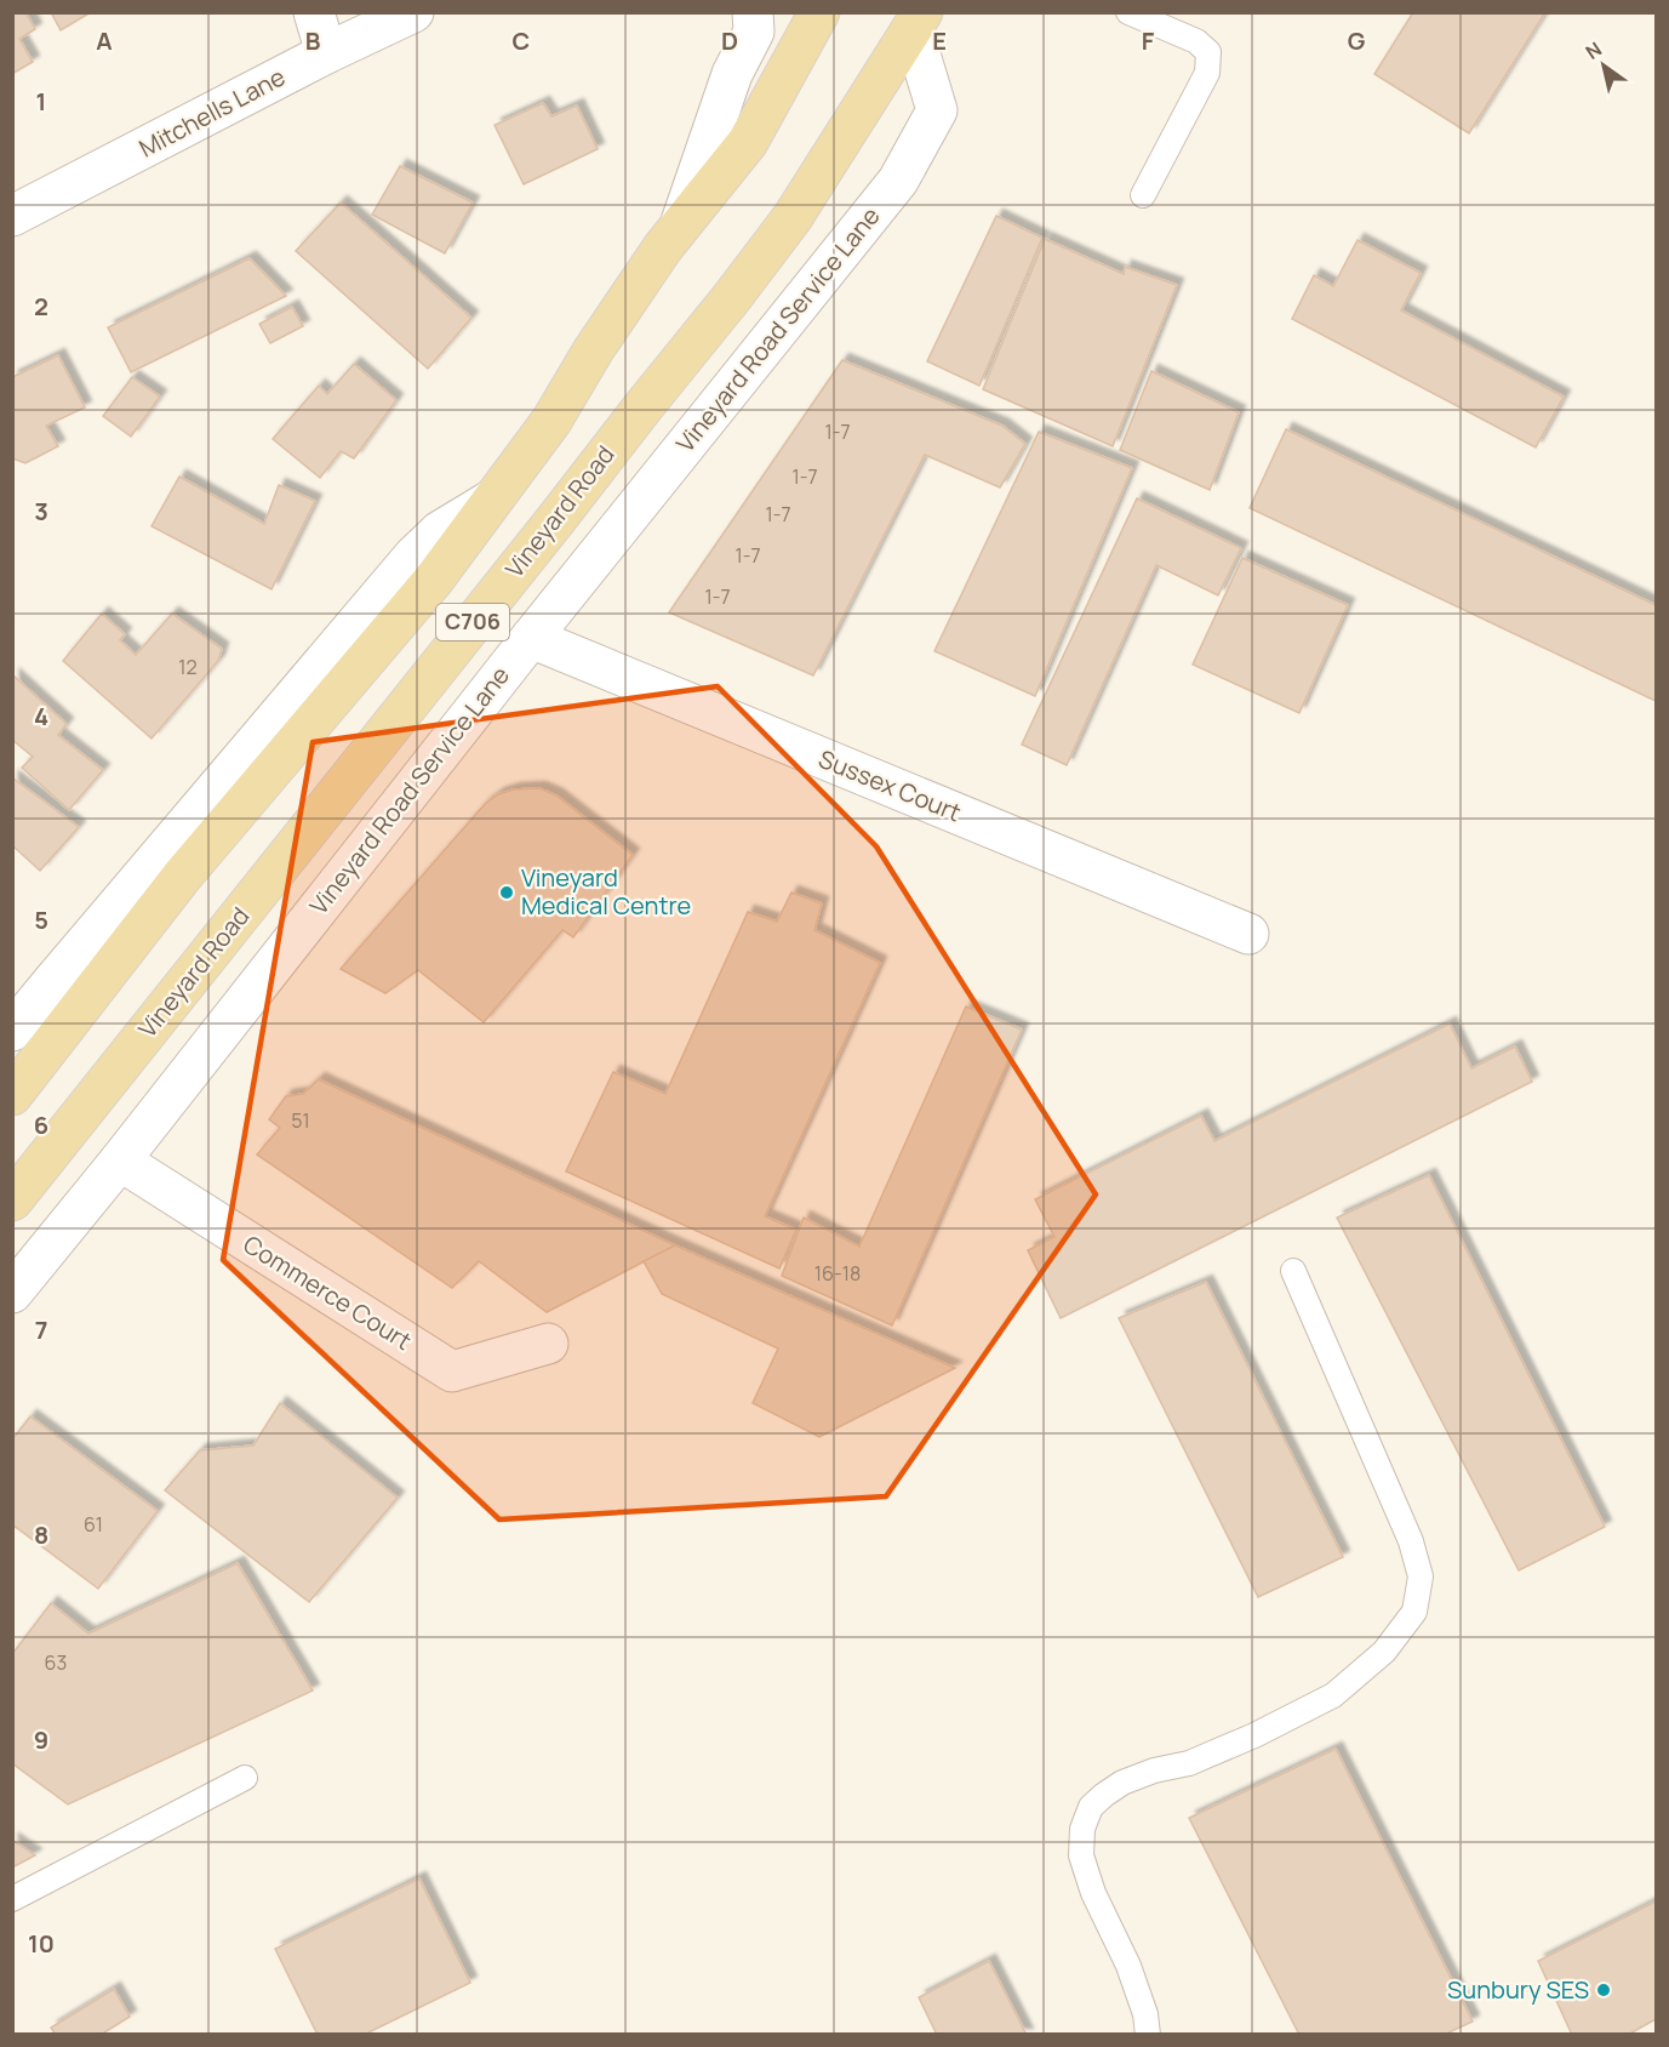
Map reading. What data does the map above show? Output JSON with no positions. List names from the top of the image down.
{
  "streets": {
    "main road": ["Vineyard Road", "C706"],
    "street": [
      "Mitchells Lane",
      "Vineyard Road Service Lane",
      "Sussex Court",
      "Commerce Court"
    ]
  },
  "crossings": [
    ["Vineyard Road Service Lane", "Vineyard Road"],
    ["Vineyard Road Service Lane", "Sussex Court"],
    ["Vineyard Road Service Lane", "Commerce Court"]
  ],
  "places": ["Vineyard Medical Centre", "Sunbury SES"],
  "house_numbers": [
    "1-7",
    "1-7",
    "1-7",
    "1-7",
    "1-7",
    "12",
    "51",
    "16-18",
    "61",
    "63"
  ],
  "north": "top left",
  "grid": {
    "columns": [
      "A",
      "B",
      "C",
      "D",
      "E",
      "F",
      "G"
    ],
    "rows": [
      "1",
      "2",
      "3",
      "4",
      "5",
      "6",
      "7",
      "8",
      "9",
      "10"
    ]
  }
}
